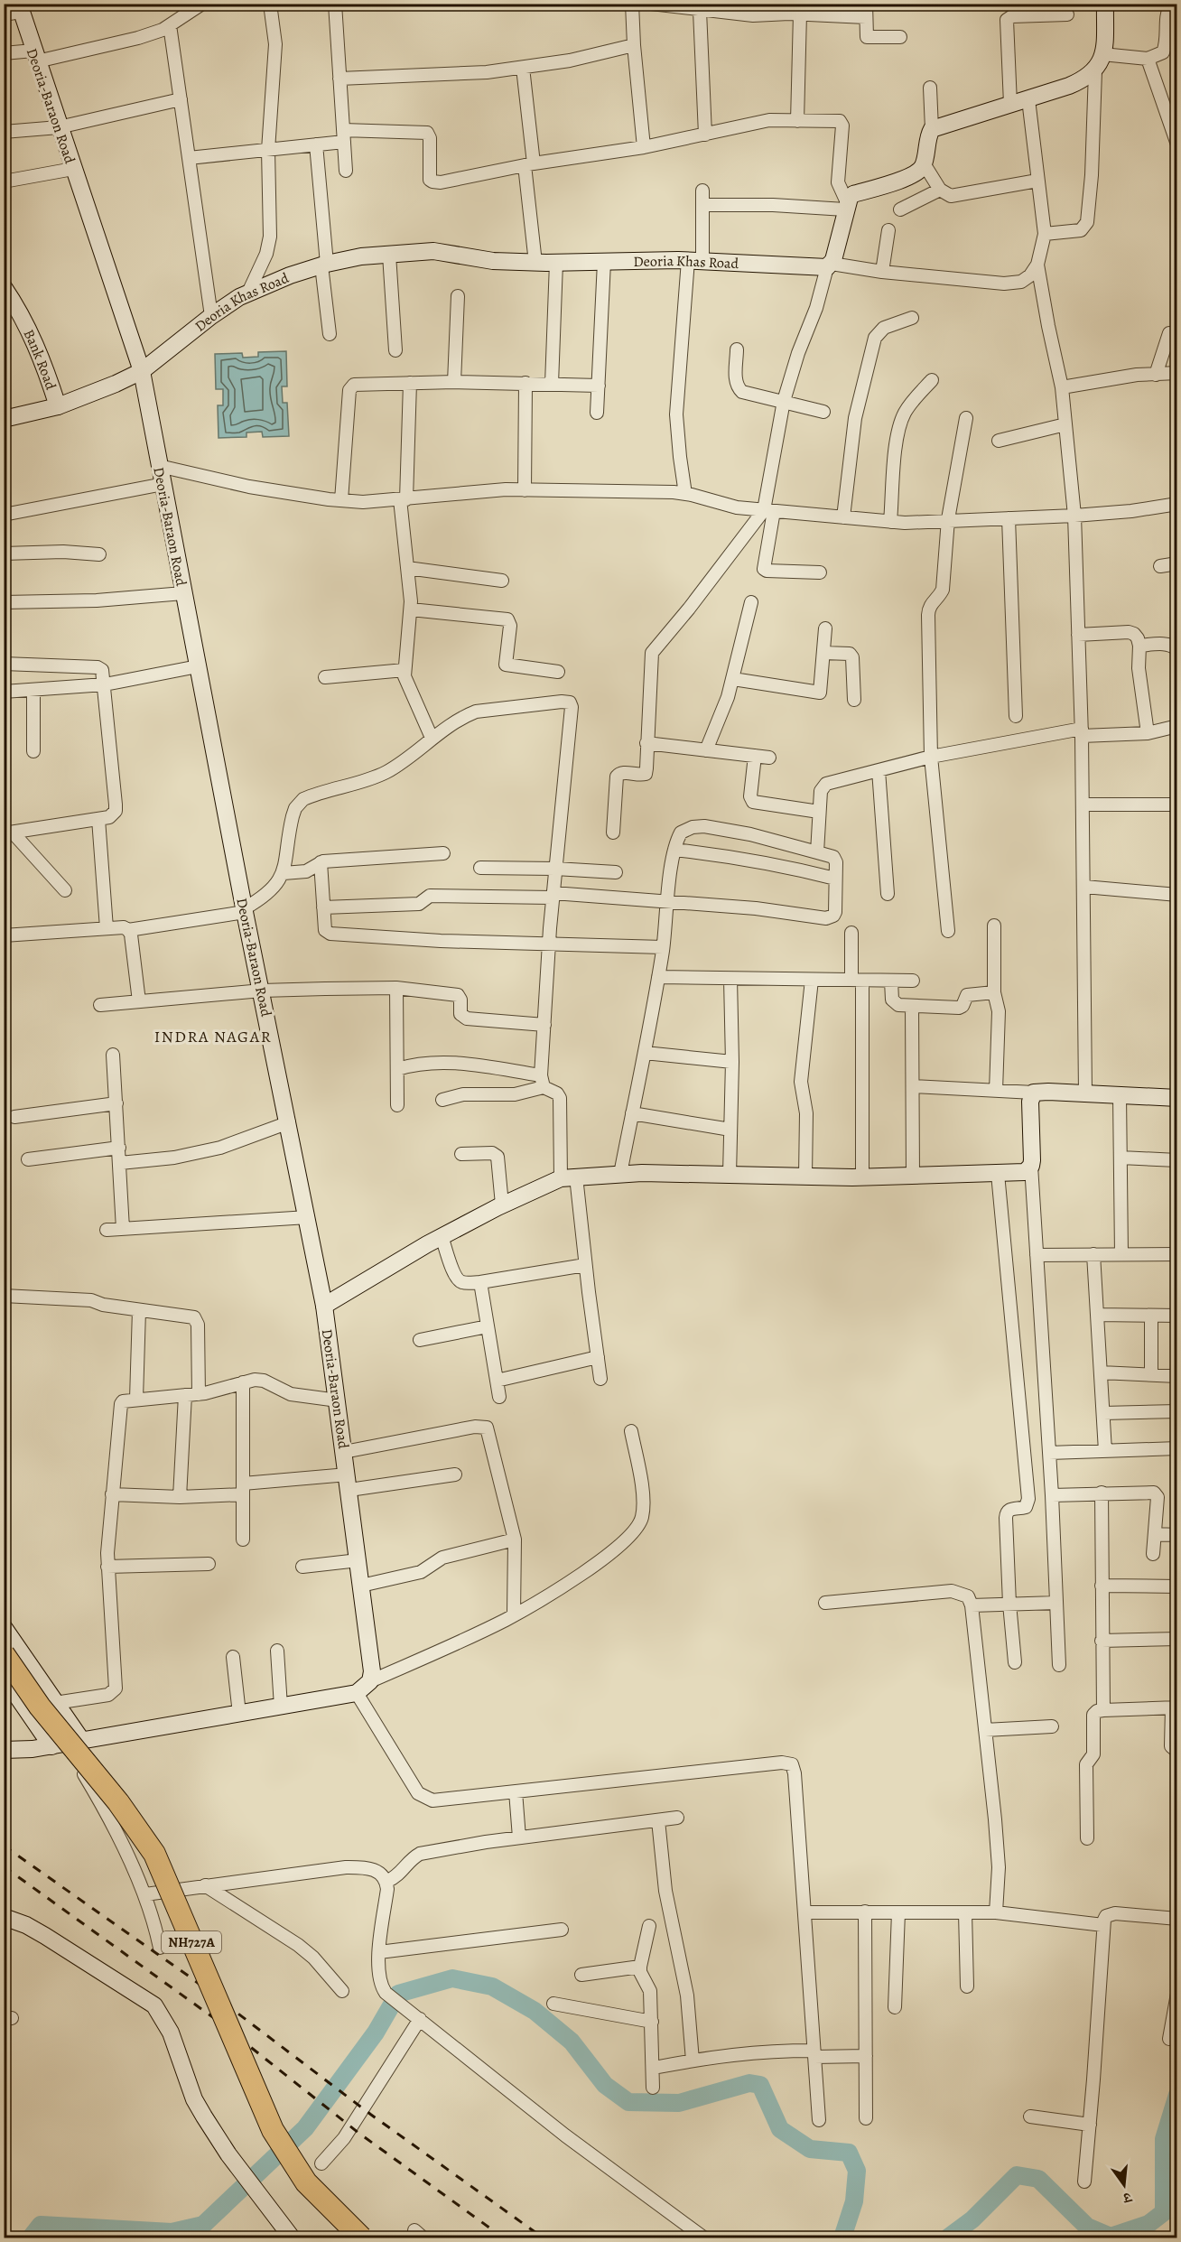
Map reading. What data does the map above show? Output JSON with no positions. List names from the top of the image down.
{
  "streets": {
    "highway": ["NH727A"],
    "street": ["Deoria-Baraon Road", "Deoria Khas Road", "Bank Road"]
  },
  "crossings": [
    ["Deoria-Baraon Road", "Deoria Khas Road"],
    ["Deoria Khas Road", "Bank Road"]
  ],
  "districts": ["INDRA NAGAR"],
  "north": "bottom"
}
